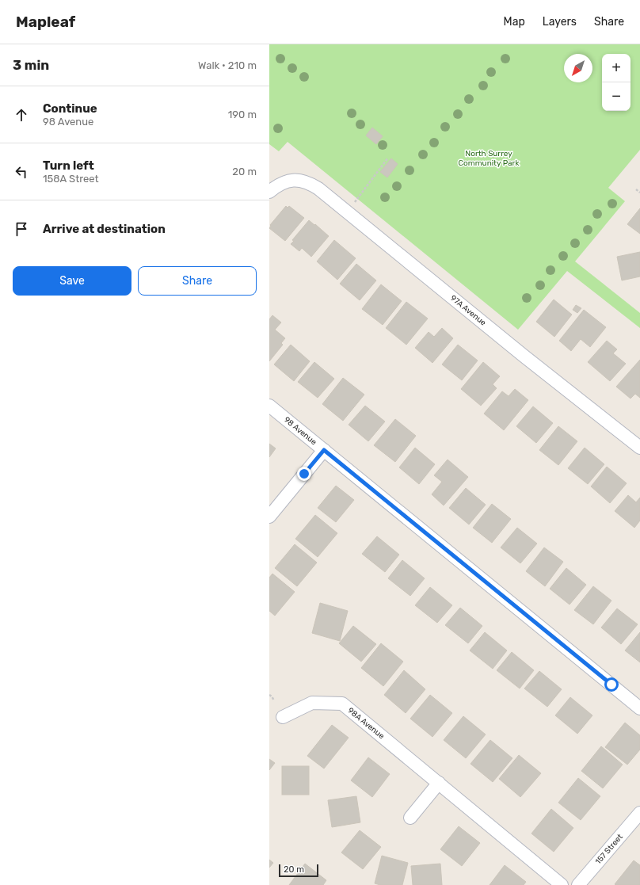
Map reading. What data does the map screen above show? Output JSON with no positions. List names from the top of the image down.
{
  "streets": {
    "street": [
      "97A Avenue",
      "98 Avenue",
      "98A Avenue",
      "157 Street"
    ]
  },
  "parks": ["North Surrey Community Park"],
  "scale_bar": "20 m",
  "north": "bottom left",
  "page": {
    "header": "Mapleaf",
    "nav": ["Map", "Layers", "Share"],
    "heading": ["3 min", "Walk · 210 m"],
    "map_buttons": ["+", "−"],
    "list": [
      ["Continue", "98 Avenue", "190 m"],
      ["Turn left", "158A Street", "20 m"],
      "Arrive at destination"
    ],
    "buttons": ["Save", "Share"],
    "scale": "20 m"
  }
}
